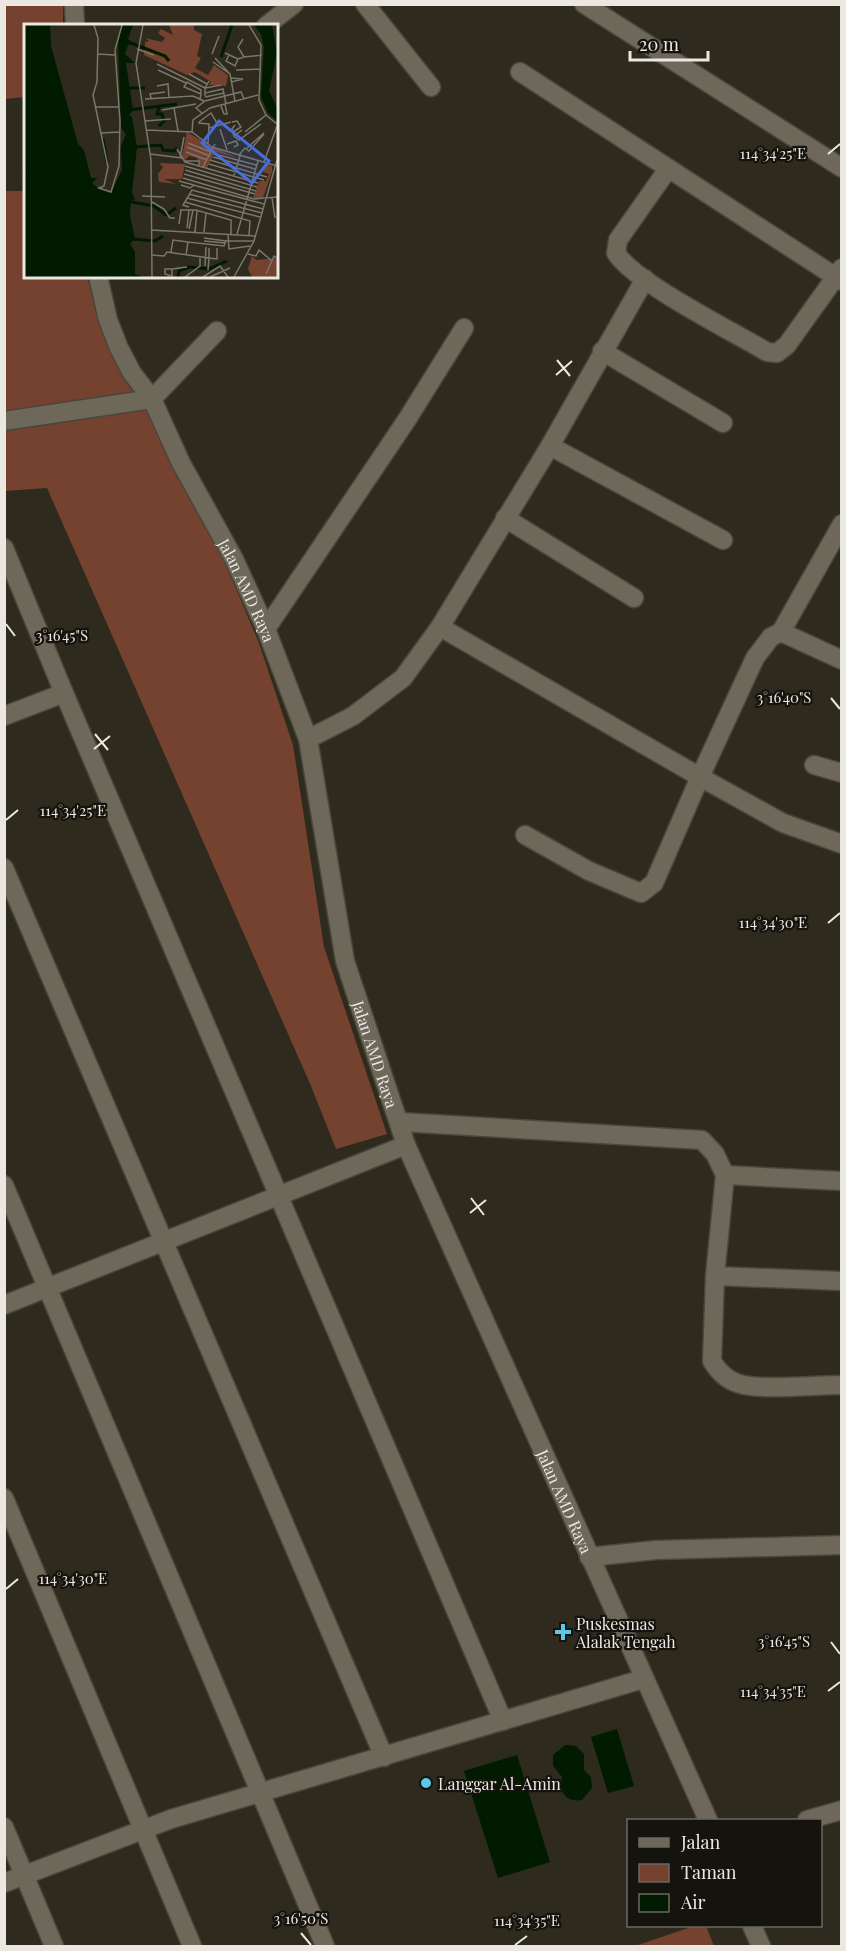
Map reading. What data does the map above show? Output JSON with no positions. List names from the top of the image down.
{
  "streets": {
    "street": ["Jalan AMD Raya"]
  },
  "places": {
    "health": ["Puskesmas Alalak Tengah"],
    "other": ["Langgar Al-Amin"]
  },
  "legend": ["Jalan", "Taman", "Air"],
  "scale_bar": "20 m",
  "coordinates": [
    "114°34'25\"E",
    "3°16'45\"S",
    "3°16'40\"S",
    "114°34'30\"E",
    "114°34'35\"E",
    "3°16'50\"S"
  ]
}
